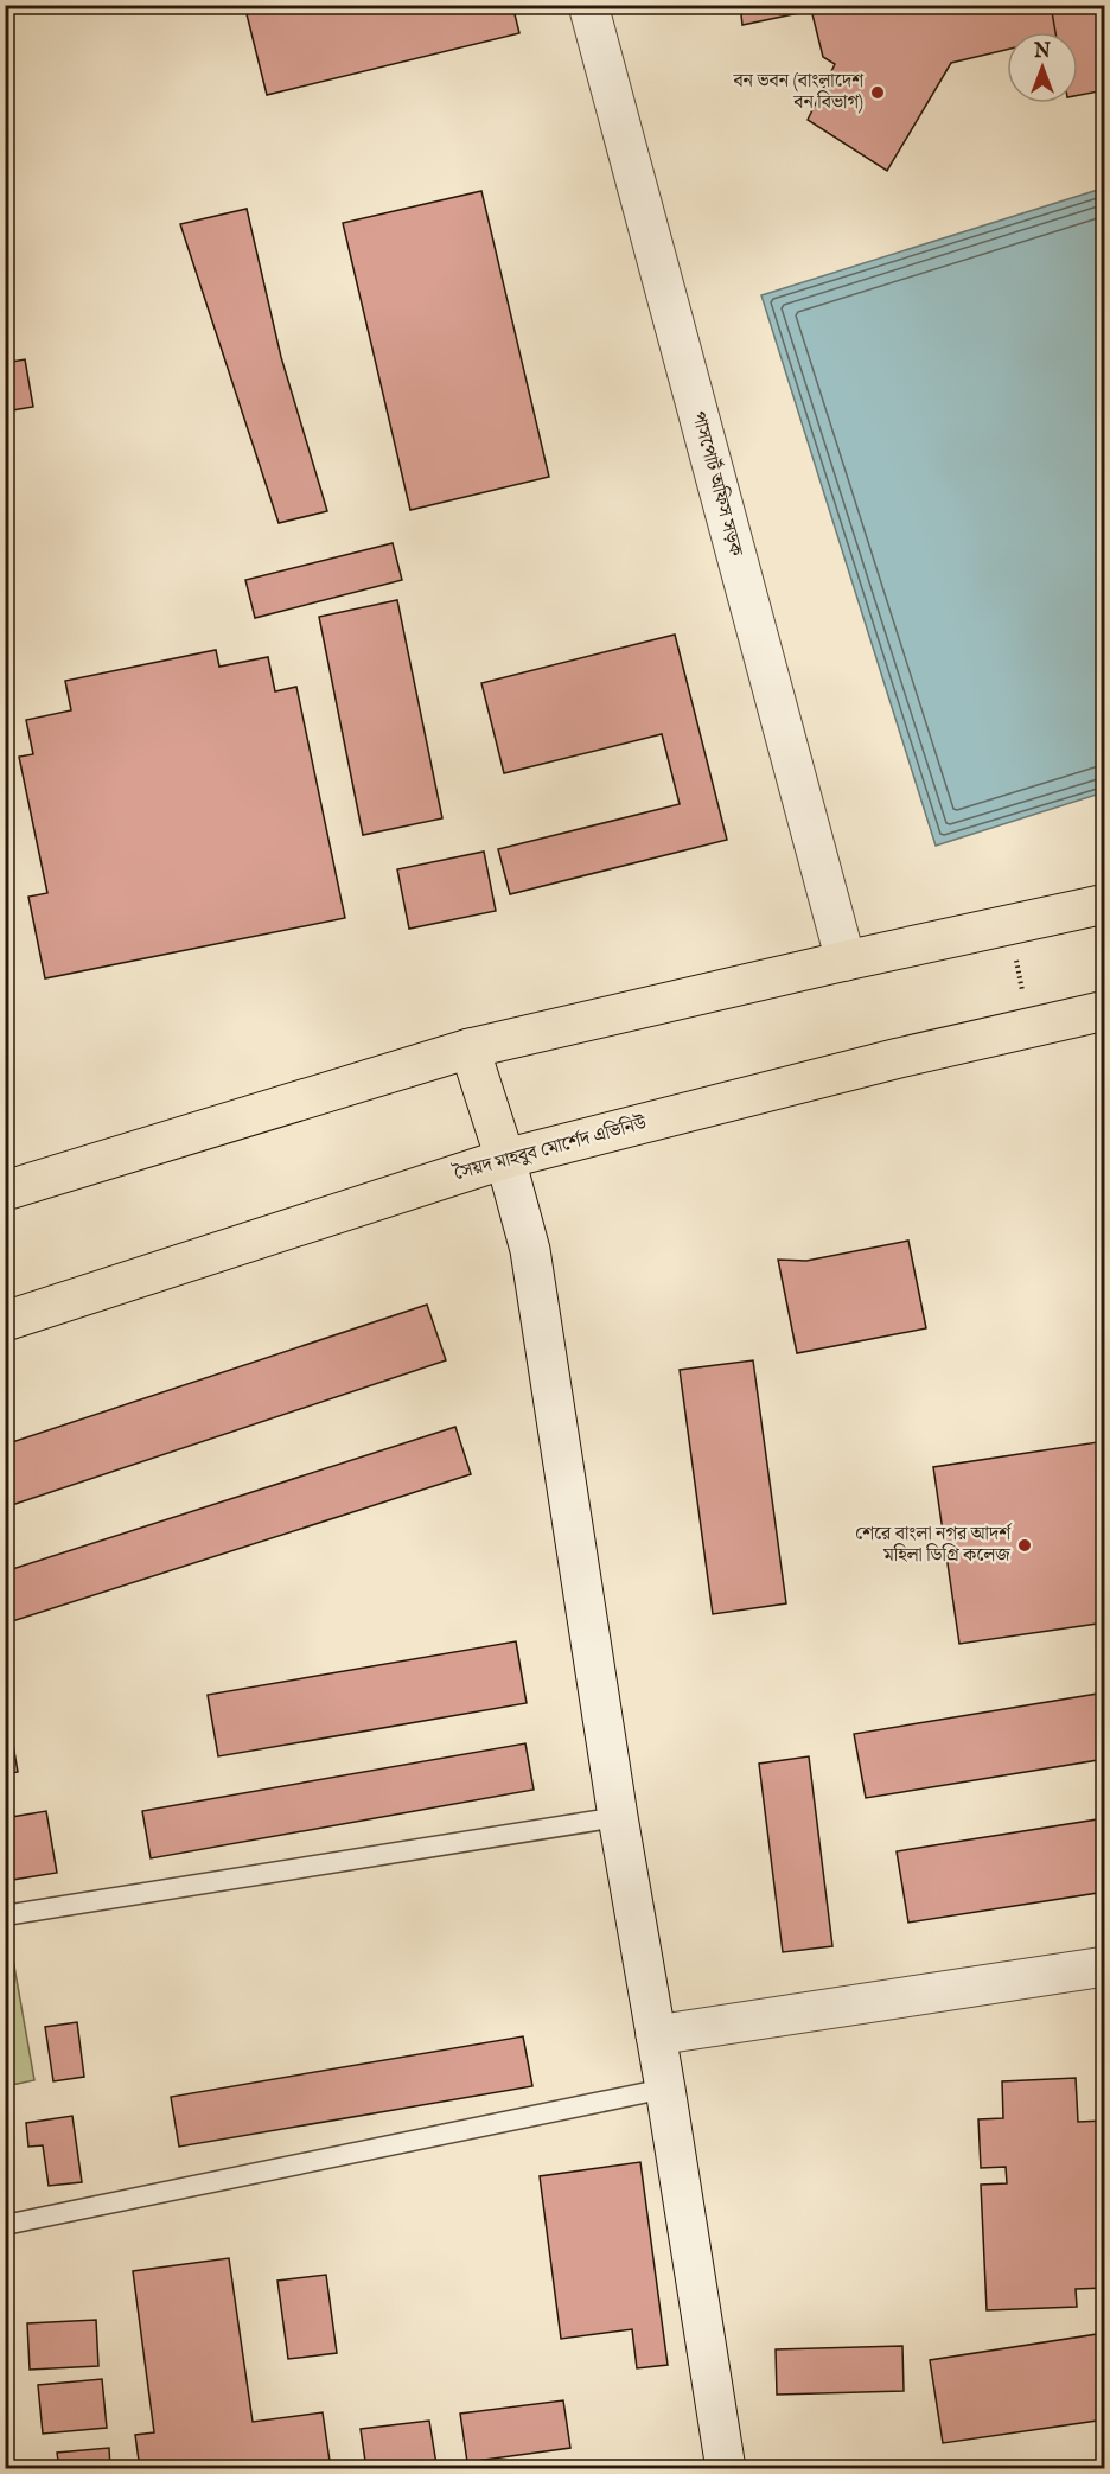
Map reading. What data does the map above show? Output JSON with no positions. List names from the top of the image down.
{
  "streets": {
    "main road": ["সৈয়দ মাহবুব মোর্শেদ এভিনিউ"],
    "street": ["পাসপোর্ট অফিস সড়ক"]
  },
  "places": ["বন ভবন (বাংলাদেশ বন বিভাগ)", "শেরে বাংলা নগর আদর্শ মহিলা ডিগ্রি কলেজ"],
  "north": "top"
}
